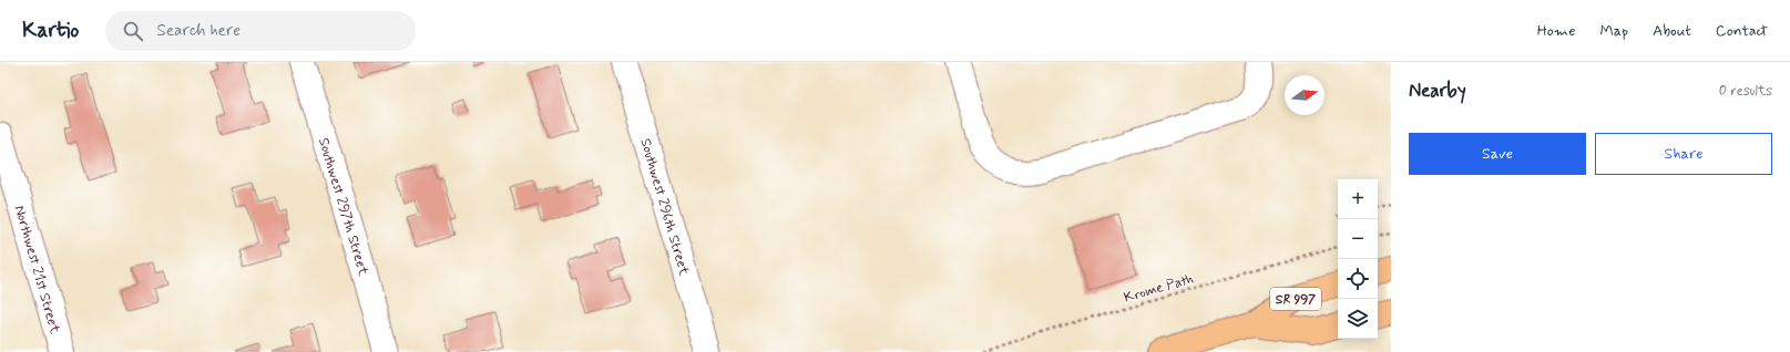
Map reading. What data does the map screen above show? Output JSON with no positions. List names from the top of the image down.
{
  "streets": {
    "highway": ["SR 997"],
    "street": ["Southwest 297th Street", "Southwest 296th Street", "Northwest 21st Street"],
    "path": ["Krome Path"]
  },
  "north": "right",
  "page": {
    "header": "Kartio",
    "search": "Search here",
    "nav": [
      "Home",
      "Map",
      "About",
      "Contact"
    ],
    "heading": ["Nearby", "0 results"],
    "buttons": ["Save", "Share"],
    "map_buttons": ["+", "−"]
  }
}
